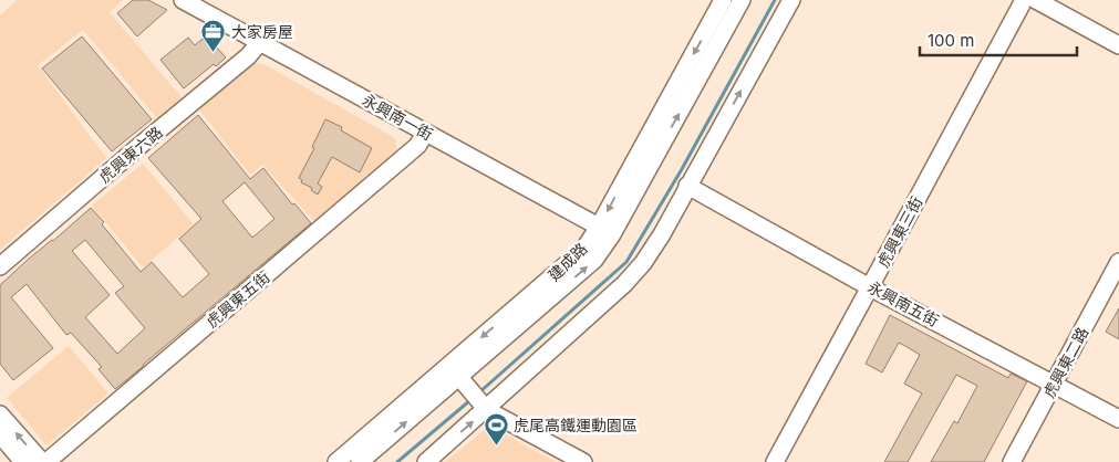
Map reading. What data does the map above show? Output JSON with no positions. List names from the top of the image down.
{
  "streets": {
    "street": [
      "永興南一街",
      "虎興東六路",
      "虎興東三街",
      "建成路",
      "虎興東五街",
      "永興南五街",
      "虎興東二路"
    ]
  },
  "crossings": [
    ["永興南一街", "虎興東六路"],
    ["永興南一街", "建成路"],
    ["永興南一街", "虎興東五街"],
    ["虎興東三街", "永興南五街"],
    ["永興南五街", "虎興東二路"]
  ],
  "places": {
    "office": ["大家房屋"],
    "sports": ["虎尾高鐵運動園區"]
  },
  "scale_bar": "100 m"
}
